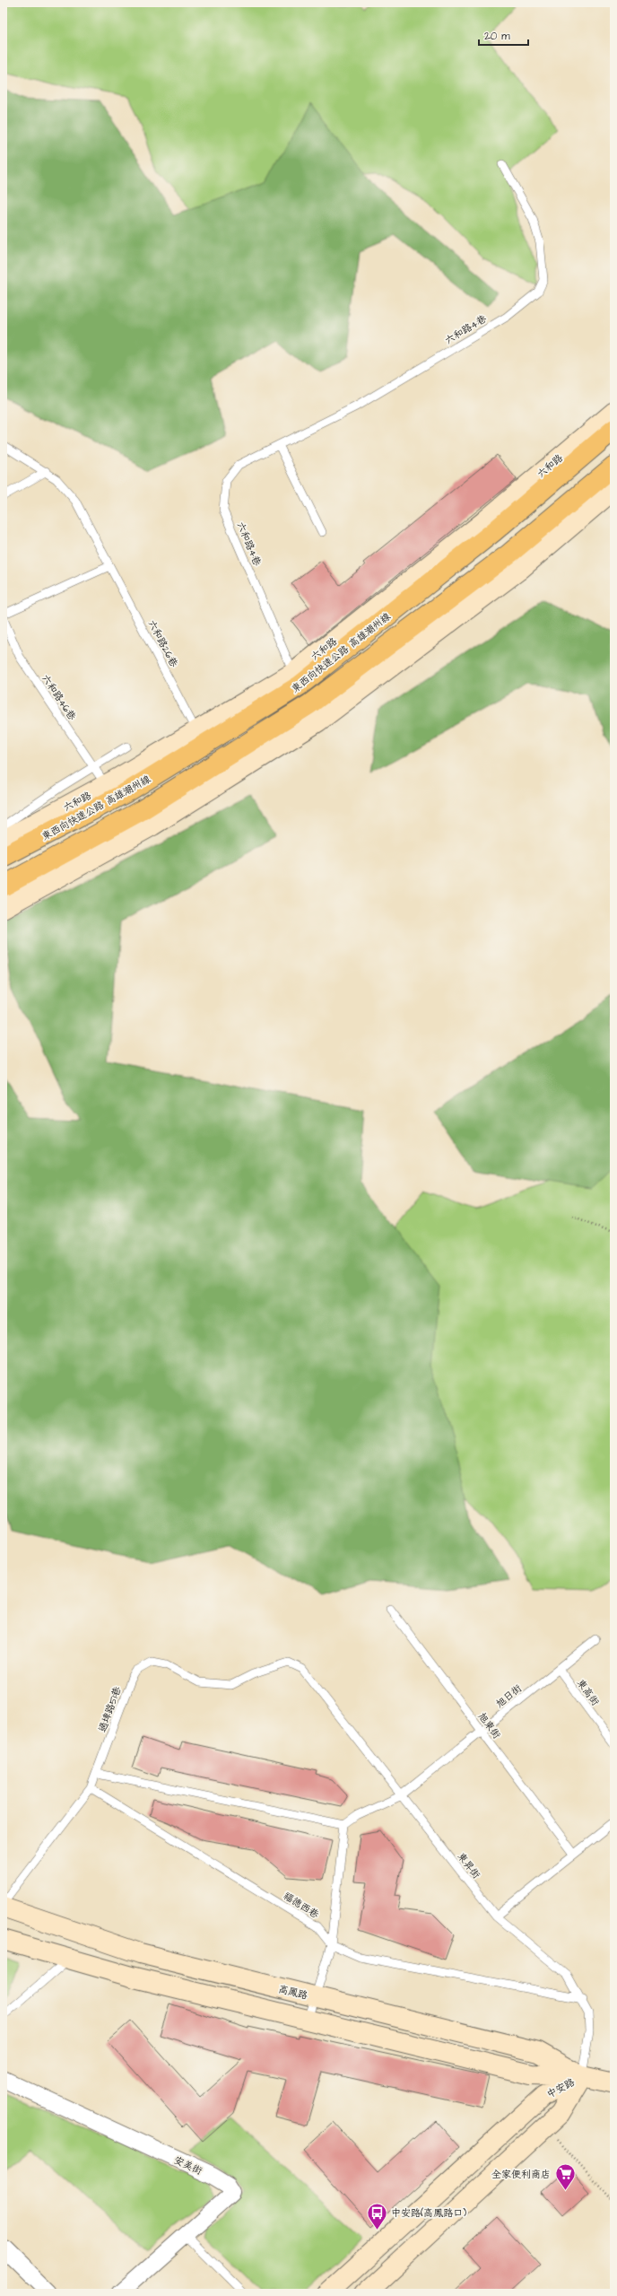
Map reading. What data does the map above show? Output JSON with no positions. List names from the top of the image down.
{
  "streets": {
    "highway": ["東西向快速公路 高雄潮州線"],
    "street": [
      "六和路",
      "高鳳路",
      "中安路",
      "安美街"
    ],
    "lane": [
      "六和路4巷",
      "六和路26巷",
      "六和路46巷",
      "東高街",
      "旭日街",
      "過埤路51巷",
      "旭東街",
      "東昇街",
      "福德西巷"
    ]
  },
  "crossings": [
    ["六和路4巷", "六和路"],
    ["六和路", "六和路26巷"],
    ["六和路", "六和路46巷"],
    ["東高街", "旭日街"],
    ["旭日街", "旭東街"],
    ["旭日街", "東昇街"],
    ["過埤路51巷", "東昇街"],
    ["過埤路51巷", "福德西巷"],
    ["東昇街", "福德西巷"],
    ["東昇街", "高鳳路"],
    ["東昇街", "中安路"],
    ["高鳳路", "中安路"]
  ],
  "places": {
    "supermarket": ["全家便利商店"],
    "bus stop": ["中安路(高鳳路口)"]
  },
  "scale_bar": "20 m"
}
